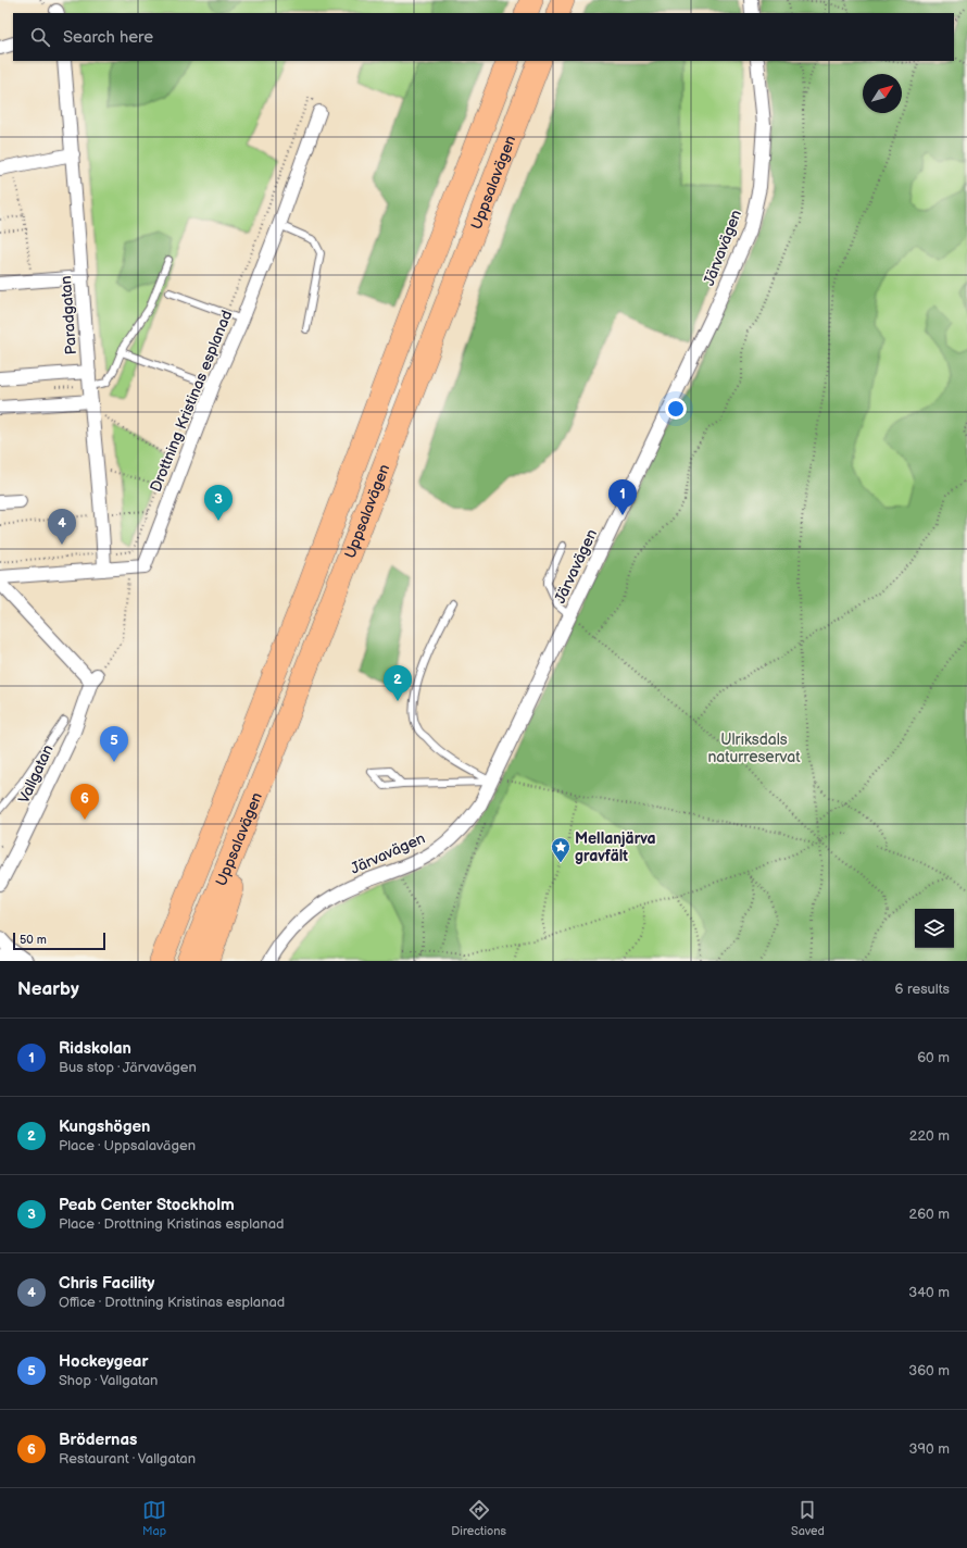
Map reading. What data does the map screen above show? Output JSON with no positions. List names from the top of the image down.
{
  "streets": {
    "highway": ["Uppsalavägen"],
    "street": [
      "Järvavägen",
      "Paradgatan",
      "Drottning Kristinas esplanad",
      "Vallgatan"
    ]
  },
  "crossings": [
    ["Paradgatan", "Drottning Kristinas esplanad"]
  ],
  "parks": ["Ulriksdals naturreservat"],
  "places": {
    "place": ["Mellanjärva gravfält"]
  },
  "scale_bar": "50 m",
  "north": "top right",
  "page": {
    "search": "Search here",
    "pins": [
      "1",
      "3",
      "4",
      "2",
      "5",
      "6"
    ],
    "scale": "50 m",
    "heading": ["Nearby", "6 results"],
    "list": [
      {
        "mark": "1",
        "name": "Ridskolan",
        "note": "Bus stop · Järvavägen",
        "value": "60 m"
      },
      {
        "mark": "2",
        "name": "Kungshögen",
        "note": "Place · Uppsalavägen",
        "value": "220 m"
      },
      {
        "mark": "3",
        "name": "Peab Center Stockholm",
        "note": "Place · Drottning Kristinas esplanad",
        "value": "260 m"
      },
      {
        "mark": "4",
        "name": "Chris Facility",
        "note": "Office · Drottning Kristinas esplanad",
        "value": "340 m"
      },
      {
        "mark": "5",
        "name": "Hockeygear",
        "note": "Shop · Vallgatan",
        "value": "360 m"
      },
      {
        "mark": "6",
        "name": "Brödernas",
        "note": "Restaurant · Vallgatan",
        "value": "390 m"
      }
    ],
    "nav": ["Map", "Directions", "Saved"]
  }
}
